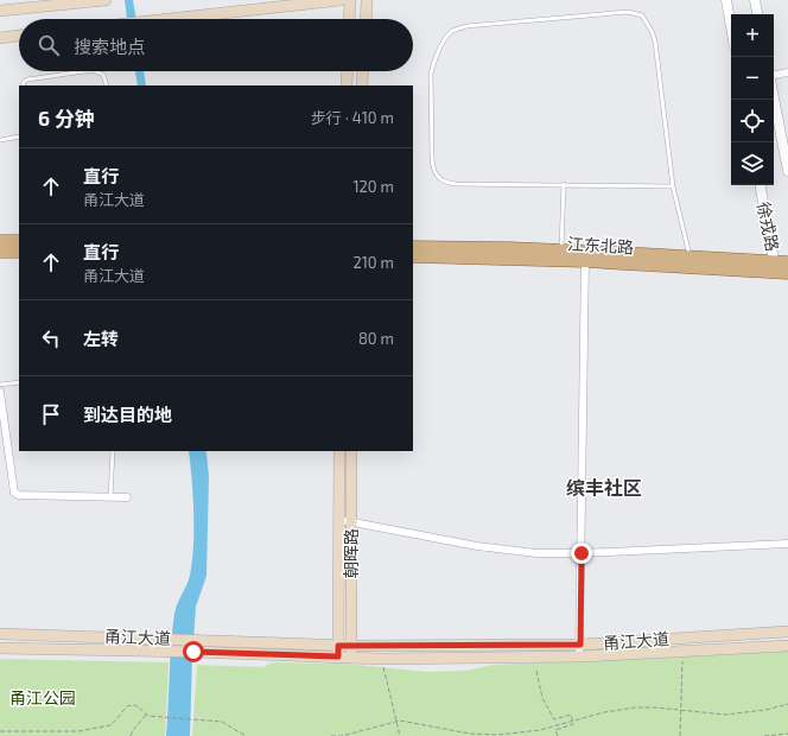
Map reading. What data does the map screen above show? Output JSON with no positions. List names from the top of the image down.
{
  "streets": {
    "main road": ["江东北路", "朝晖路", "甬江大道"],
    "street": ["徐戎路"]
  },
  "crossings": [
    ["徐戎路", "江东北路"],
    ["朝晖路", "甬江大道"]
  ],
  "districts": ["缤丰社区"],
  "parks": ["甬江公园"],
  "page": {
    "map_buttons": ["+", "−"],
    "search": "搜索地点",
    "heading": ["6 分钟", "步行 · 410 m"],
    "list": [
      ["直行", "甬江大道", "120 m"],
      ["直行", "甬江大道", "210 m"],
      ["左转", "80 m"],
      "到达目的地"
    ]
  }
}
